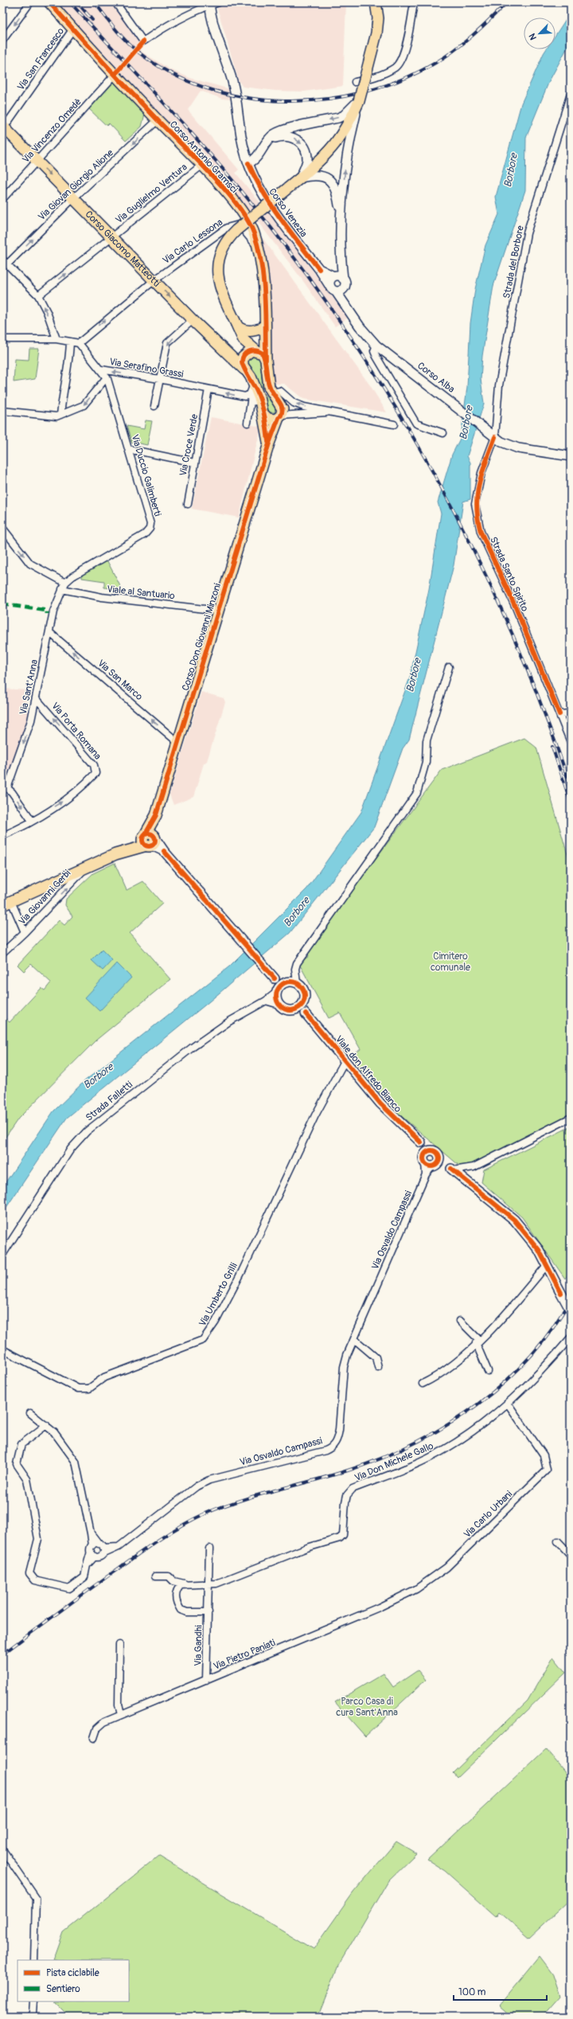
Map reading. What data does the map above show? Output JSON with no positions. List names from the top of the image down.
{
  "streets": {
    "main road": ["Corso Antonio Gramsci", "Corso Giacomo Matteotti", "Corso Don Giovanni Minzoni"],
    "street": [
      "Via San Francesco",
      "Via Vincenzo Omedè",
      "Via Giovan Giorgio Alione",
      "Via Guglielmo Ventura",
      "Corso Venezia",
      "Via Carlo Lessona",
      "Strada del Borbore",
      "Via Serafino Grassi",
      "Corso Alba",
      "Via Croce Verde",
      "Via Duccio Galimberti",
      "Strada Santo Spirito",
      "Viale al Santuario",
      "Via San Marco",
      "Via Sant'Anna",
      "Via Porta Romana",
      "Via Giovanni Gerbi",
      "Viale don Alfredo Bianco",
      "Strada Falletti",
      "Via Osvaldo Campassi",
      "Via Umberto Grilli",
      "Via Don Michele Gallo",
      "Via Carlo Urbani",
      "Via Gandhi",
      "Via Pietro Paniati"
    ]
  },
  "crossings": [
    ["Via San Francesco", "Corso Antonio Gramsci"],
    ["Via San Francesco", "Corso Giacomo Matteotti"],
    ["Via Vincenzo Omedè", "Corso Antonio Gramsci"],
    ["Via Vincenzo Omedè", "Corso Giacomo Matteotti"],
    ["Corso Antonio Gramsci", "Via Giovan Giorgio Alione"],
    ["Corso Antonio Gramsci", "Via Guglielmo Ventura"],
    ["Corso Antonio Gramsci", "Via Carlo Lessona"],
    ["Via Giovan Giorgio Alione", "Corso Giacomo Matteotti"],
    ["Via Guglielmo Ventura", "Corso Giacomo Matteotti"],
    ["Corso Venezia", "Corso Alba"],
    ["Via Carlo Lessona", "Corso Giacomo Matteotti"],
    ["Via Carlo Lessona", "Via Serafino Grassi"],
    ["Corso Giacomo Matteotti", "Corso Don Giovanni Minzoni"],
    ["Strada del Borbore", "Corso Alba"],
    ["Strada del Borbore", "Strada Santo Spirito"],
    ["Via Serafino Grassi", "Via Croce Verde"],
    ["Via Serafino Grassi", "Via Duccio Galimberti"],
    ["Via Serafino Grassi", "Corso Don Giovanni Minzoni"],
    ["Corso Alba", "Strada Santo Spirito"],
    ["Via Duccio Galimberti", "Viale al Santuario"],
    ["Via Duccio Galimberti", "Via Sant'Anna"],
    ["Viale al Santuario", "Corso Don Giovanni Minzoni"],
    ["Viale al Santuario", "Via Sant'Anna"],
    ["Corso Don Giovanni Minzoni", "Via San Marco"],
    ["Corso Don Giovanni Minzoni", "Via Giovanni Gerbi"],
    ["Via San Marco", "Via Sant'Anna"],
    ["Via Sant'Anna", "Via Porta Romana"],
    ["Viale don Alfredo Bianco", "Strada Falletti"],
    ["Viale don Alfredo Bianco", "Via Osvaldo Campassi"],
    ["Viale don Alfredo Bianco", "Via Umberto Grilli"],
    ["Via Don Michele Gallo", "Via Carlo Urbani"],
    ["Via Don Michele Gallo", "Via Gandhi"],
    ["Via Carlo Urbani", "Via Pietro Paniati"],
    ["Via Gandhi", "Via Pietro Paniati"]
  ],
  "one_way": [
    "Via Guglielmo Ventura",
    "Via Carlo Lessona",
    "Via Serafino Grassi",
    "Via San Marco",
    "Via Sant'Anna",
    "Via Giovanni Gerbi"
  ],
  "water": ["Borbore"],
  "parks": ["Cimitero comunale", "Parco Casa di cura Sant'Anna"],
  "legend": ["Pista ciclabile", "Sentiero"],
  "scale_bar": "100 m",
  "north": "bottom left"
}
